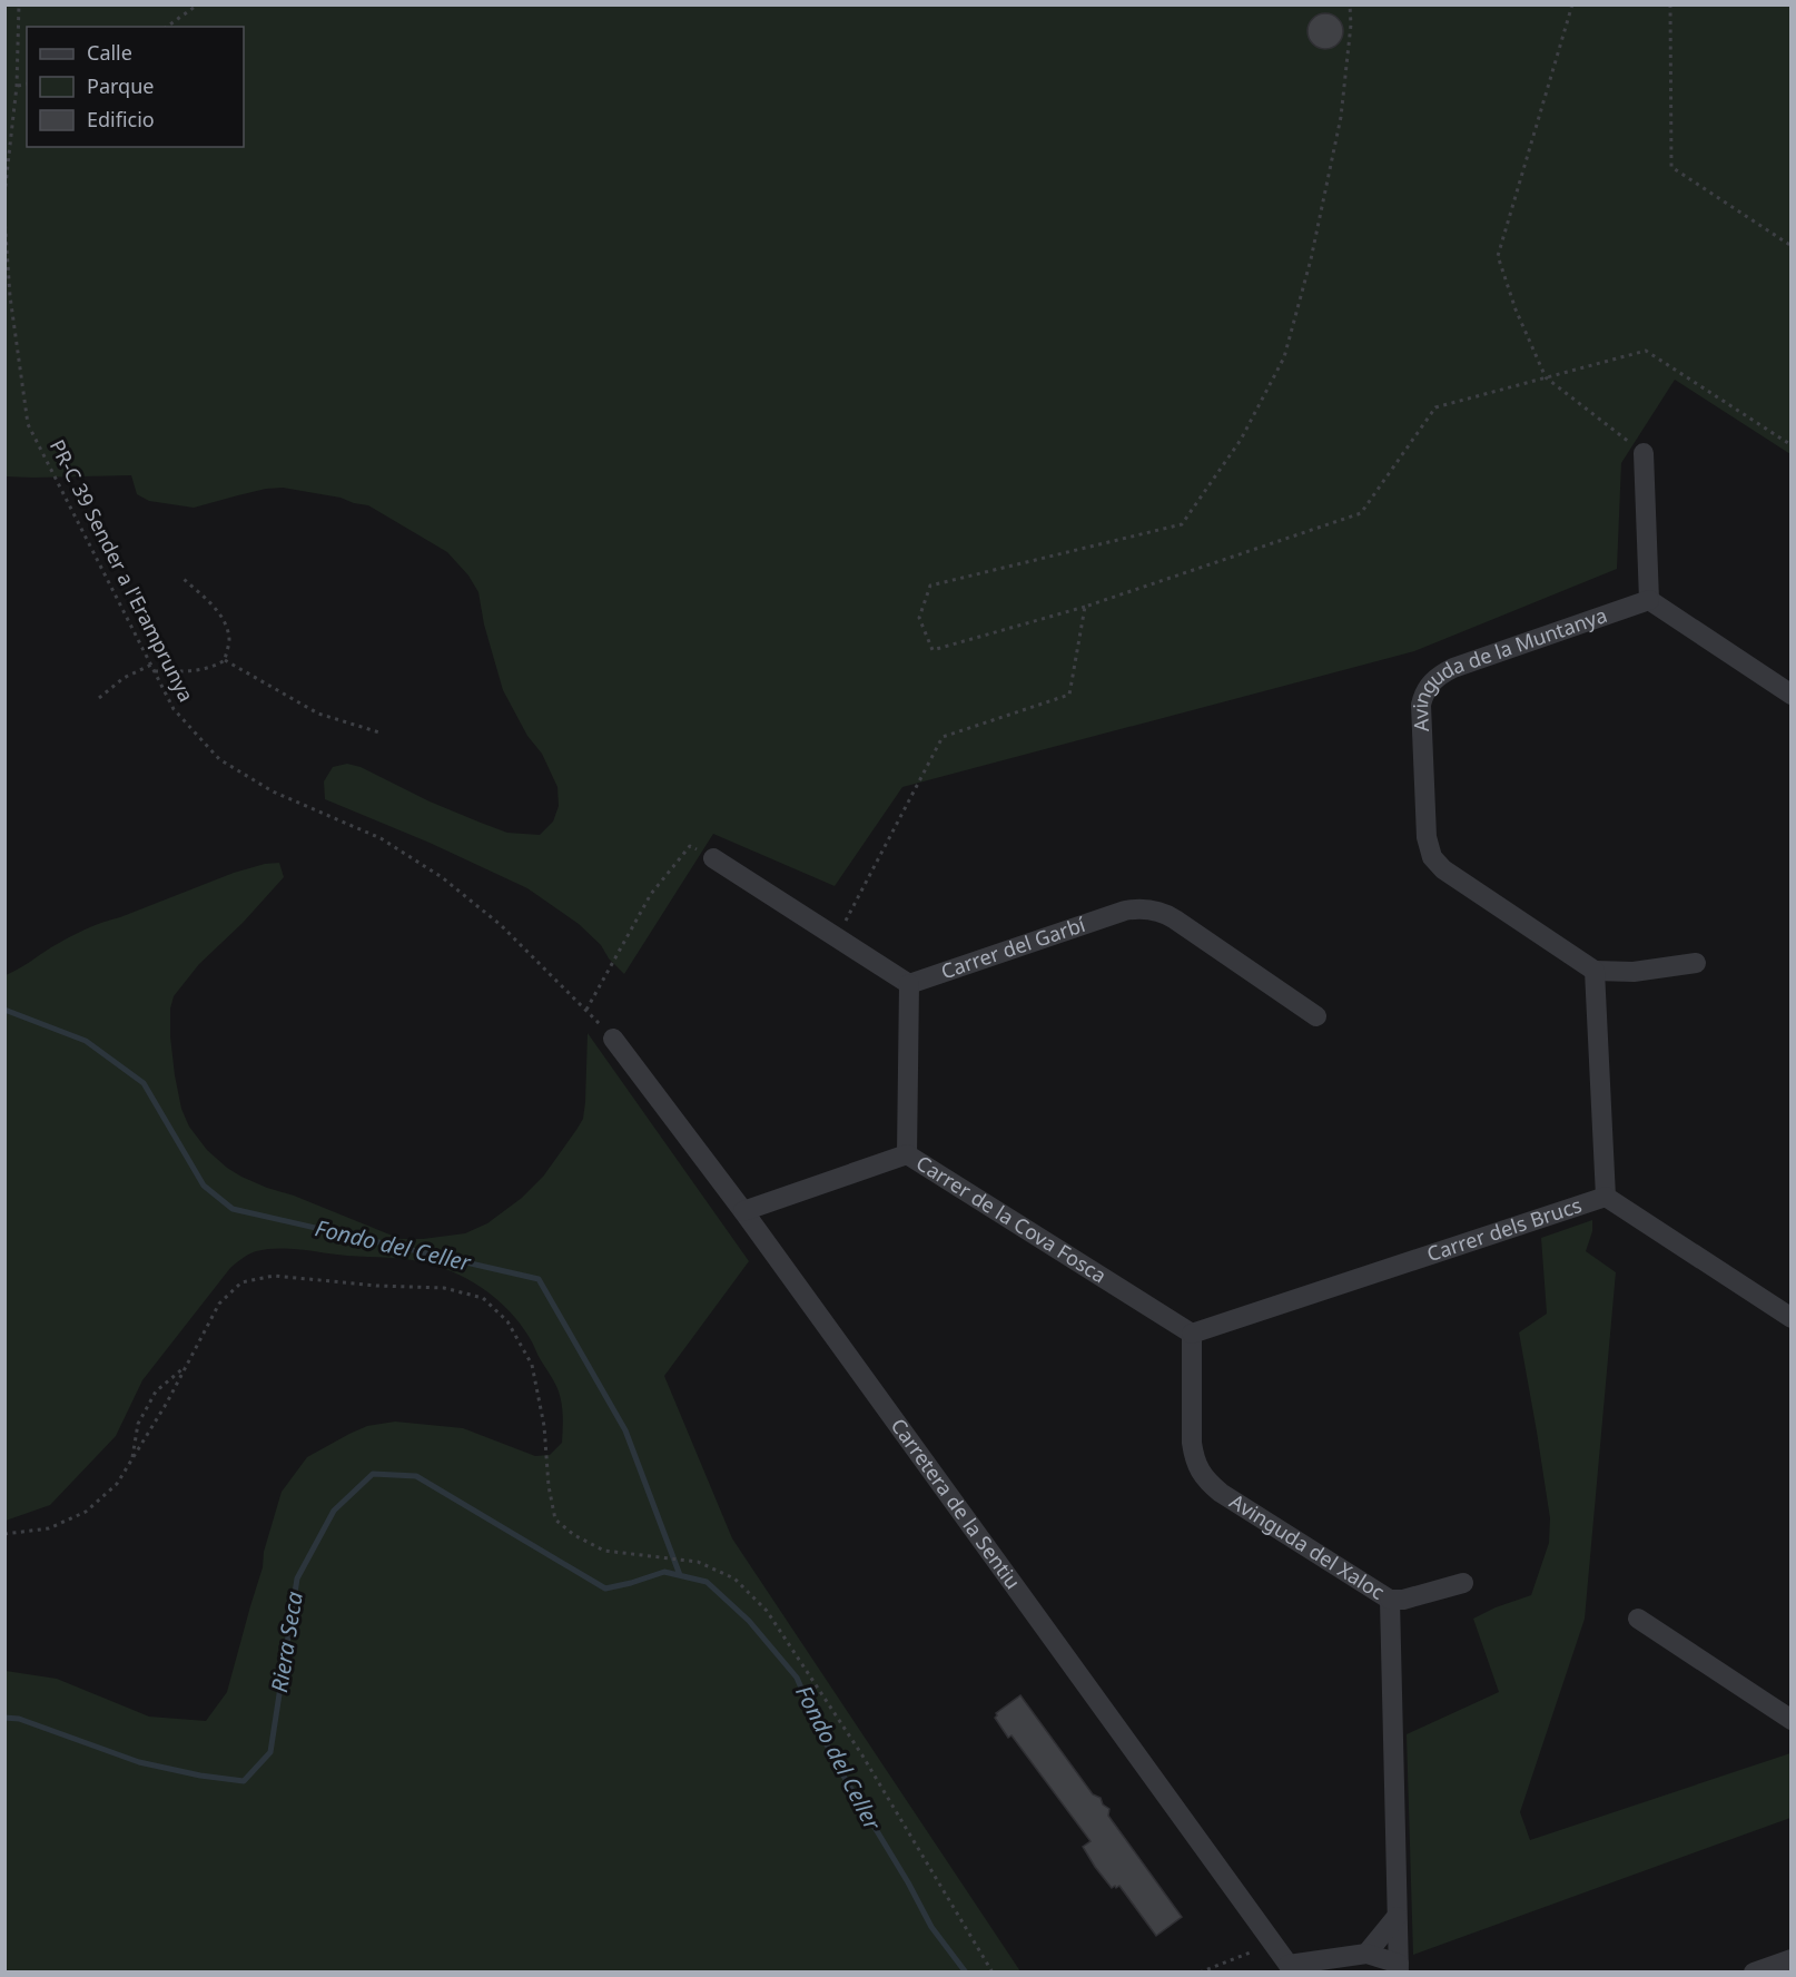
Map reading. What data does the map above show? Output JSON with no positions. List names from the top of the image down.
{
  "streets": {
    "street": [
      "Avinguda de la Muntanya",
      "Carrer del Garbí",
      "Carrer de la Cova Fosca",
      "Carrer dels Brucs",
      "Carretera de la Sentiu",
      "Avinguda del Xaloc"
    ],
    "path": ["PR-C 39 Sender a l'Eramprunya"]
  },
  "crossings": [
    ["PR-C 39 Sender a l'Eramprunya", "Carretera de la Sentiu"],
    ["Carrer de la Cova Fosca", "Carrer dels Brucs"],
    ["Carrer de la Cova Fosca", "Carretera de la Sentiu"],
    ["Carrer de la Cova Fosca", "Avinguda del Xaloc"],
    ["Carrer dels Brucs", "Avinguda del Xaloc"]
  ],
  "water": ["Fondo del Celler", "Riera Seca"],
  "legend": ["Calle", "Parque", "Edificio"]
}
